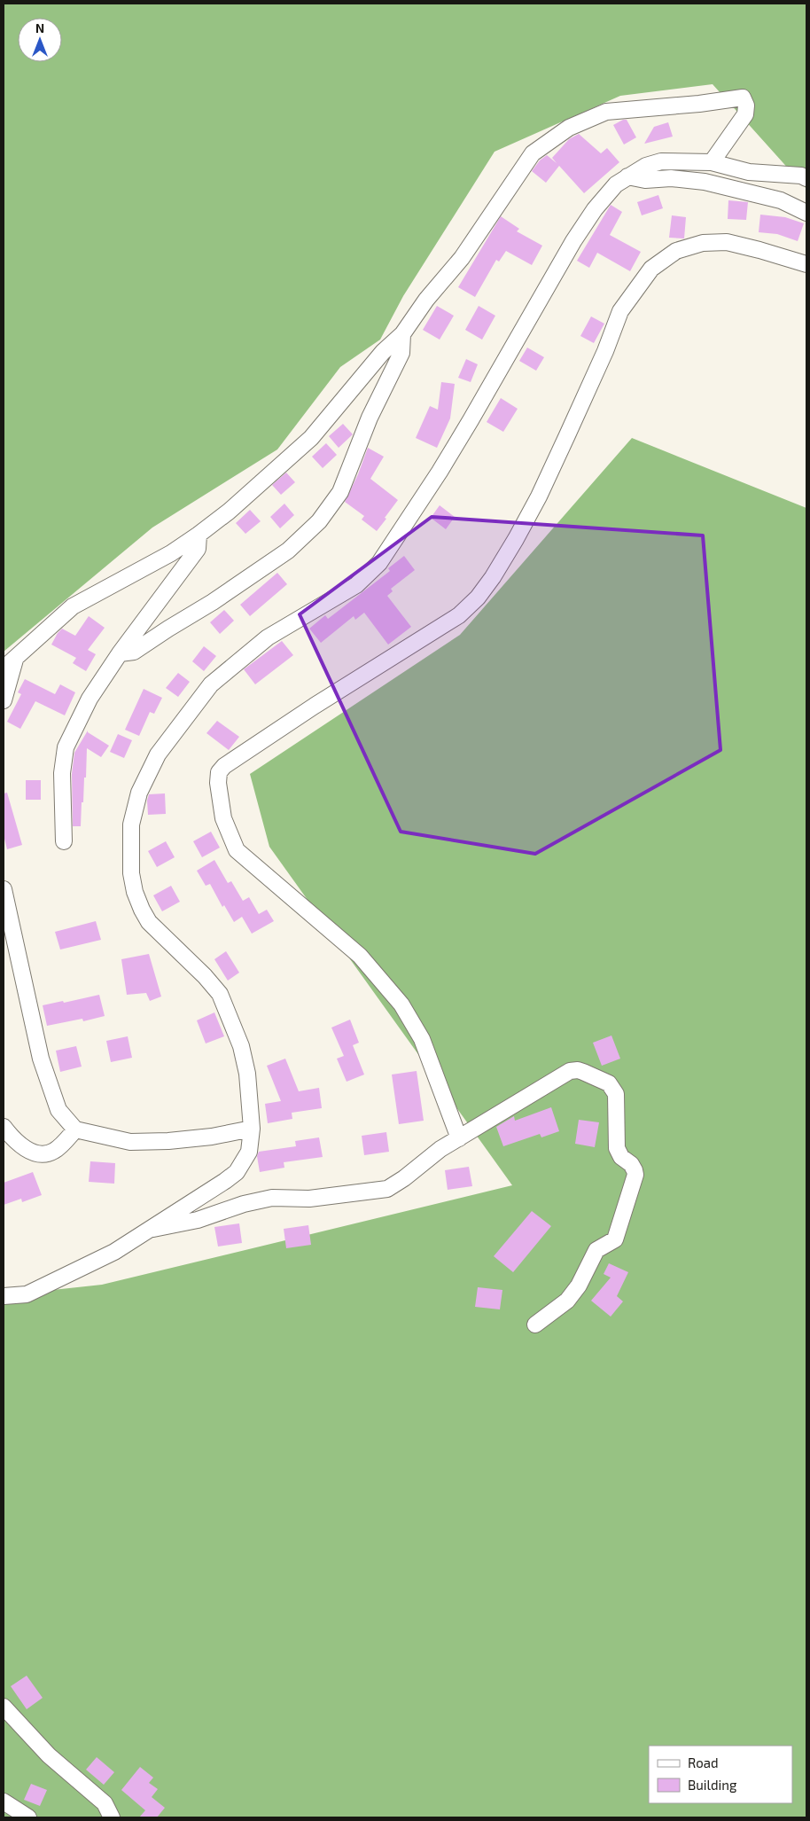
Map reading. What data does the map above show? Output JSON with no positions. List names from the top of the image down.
{
  "legend": ["Road", "Building"],
  "north": "top"
}
